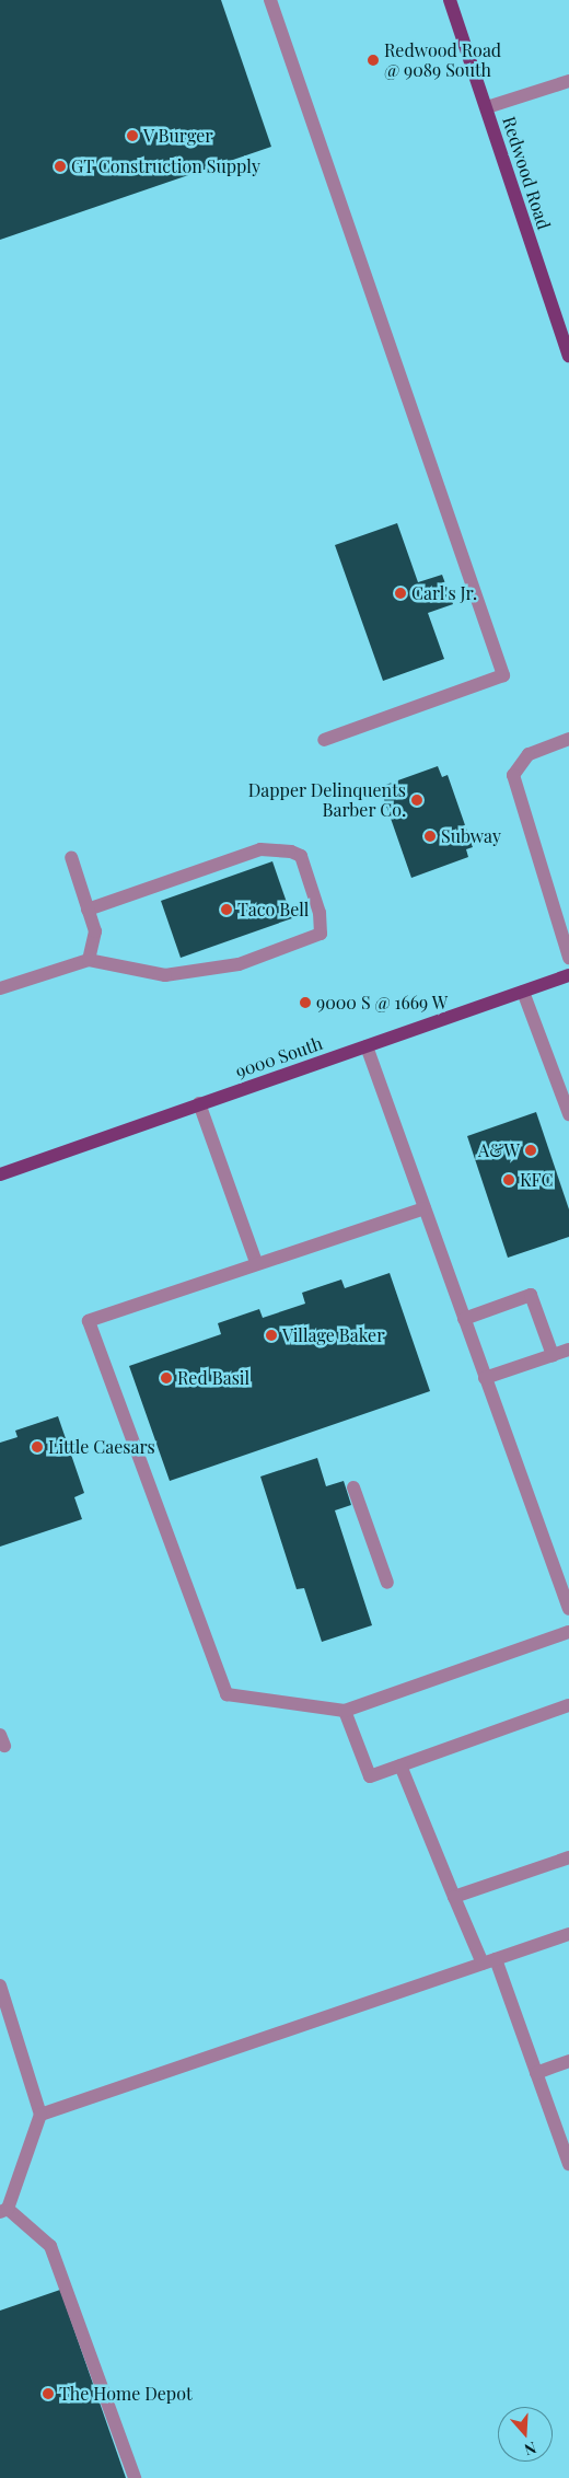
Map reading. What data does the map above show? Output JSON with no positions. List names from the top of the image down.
{
  "streets": {
    "main road": ["Redwood Road", "9000 South"]
  },
  "places": [
    "Redwood Road @ 9089 South",
    "V Burger",
    "GT Construction Supply",
    "Carl's Jr.",
    "Dapper Delinquents Barber Co.",
    "Subway",
    "Taco Bell",
    "9000 S @ 1669 W",
    "A&W",
    "KFC",
    "Village Baker",
    "Red Basil",
    "Little Caesars",
    "The Home Depot"
  ],
  "north": "bottom"
}
